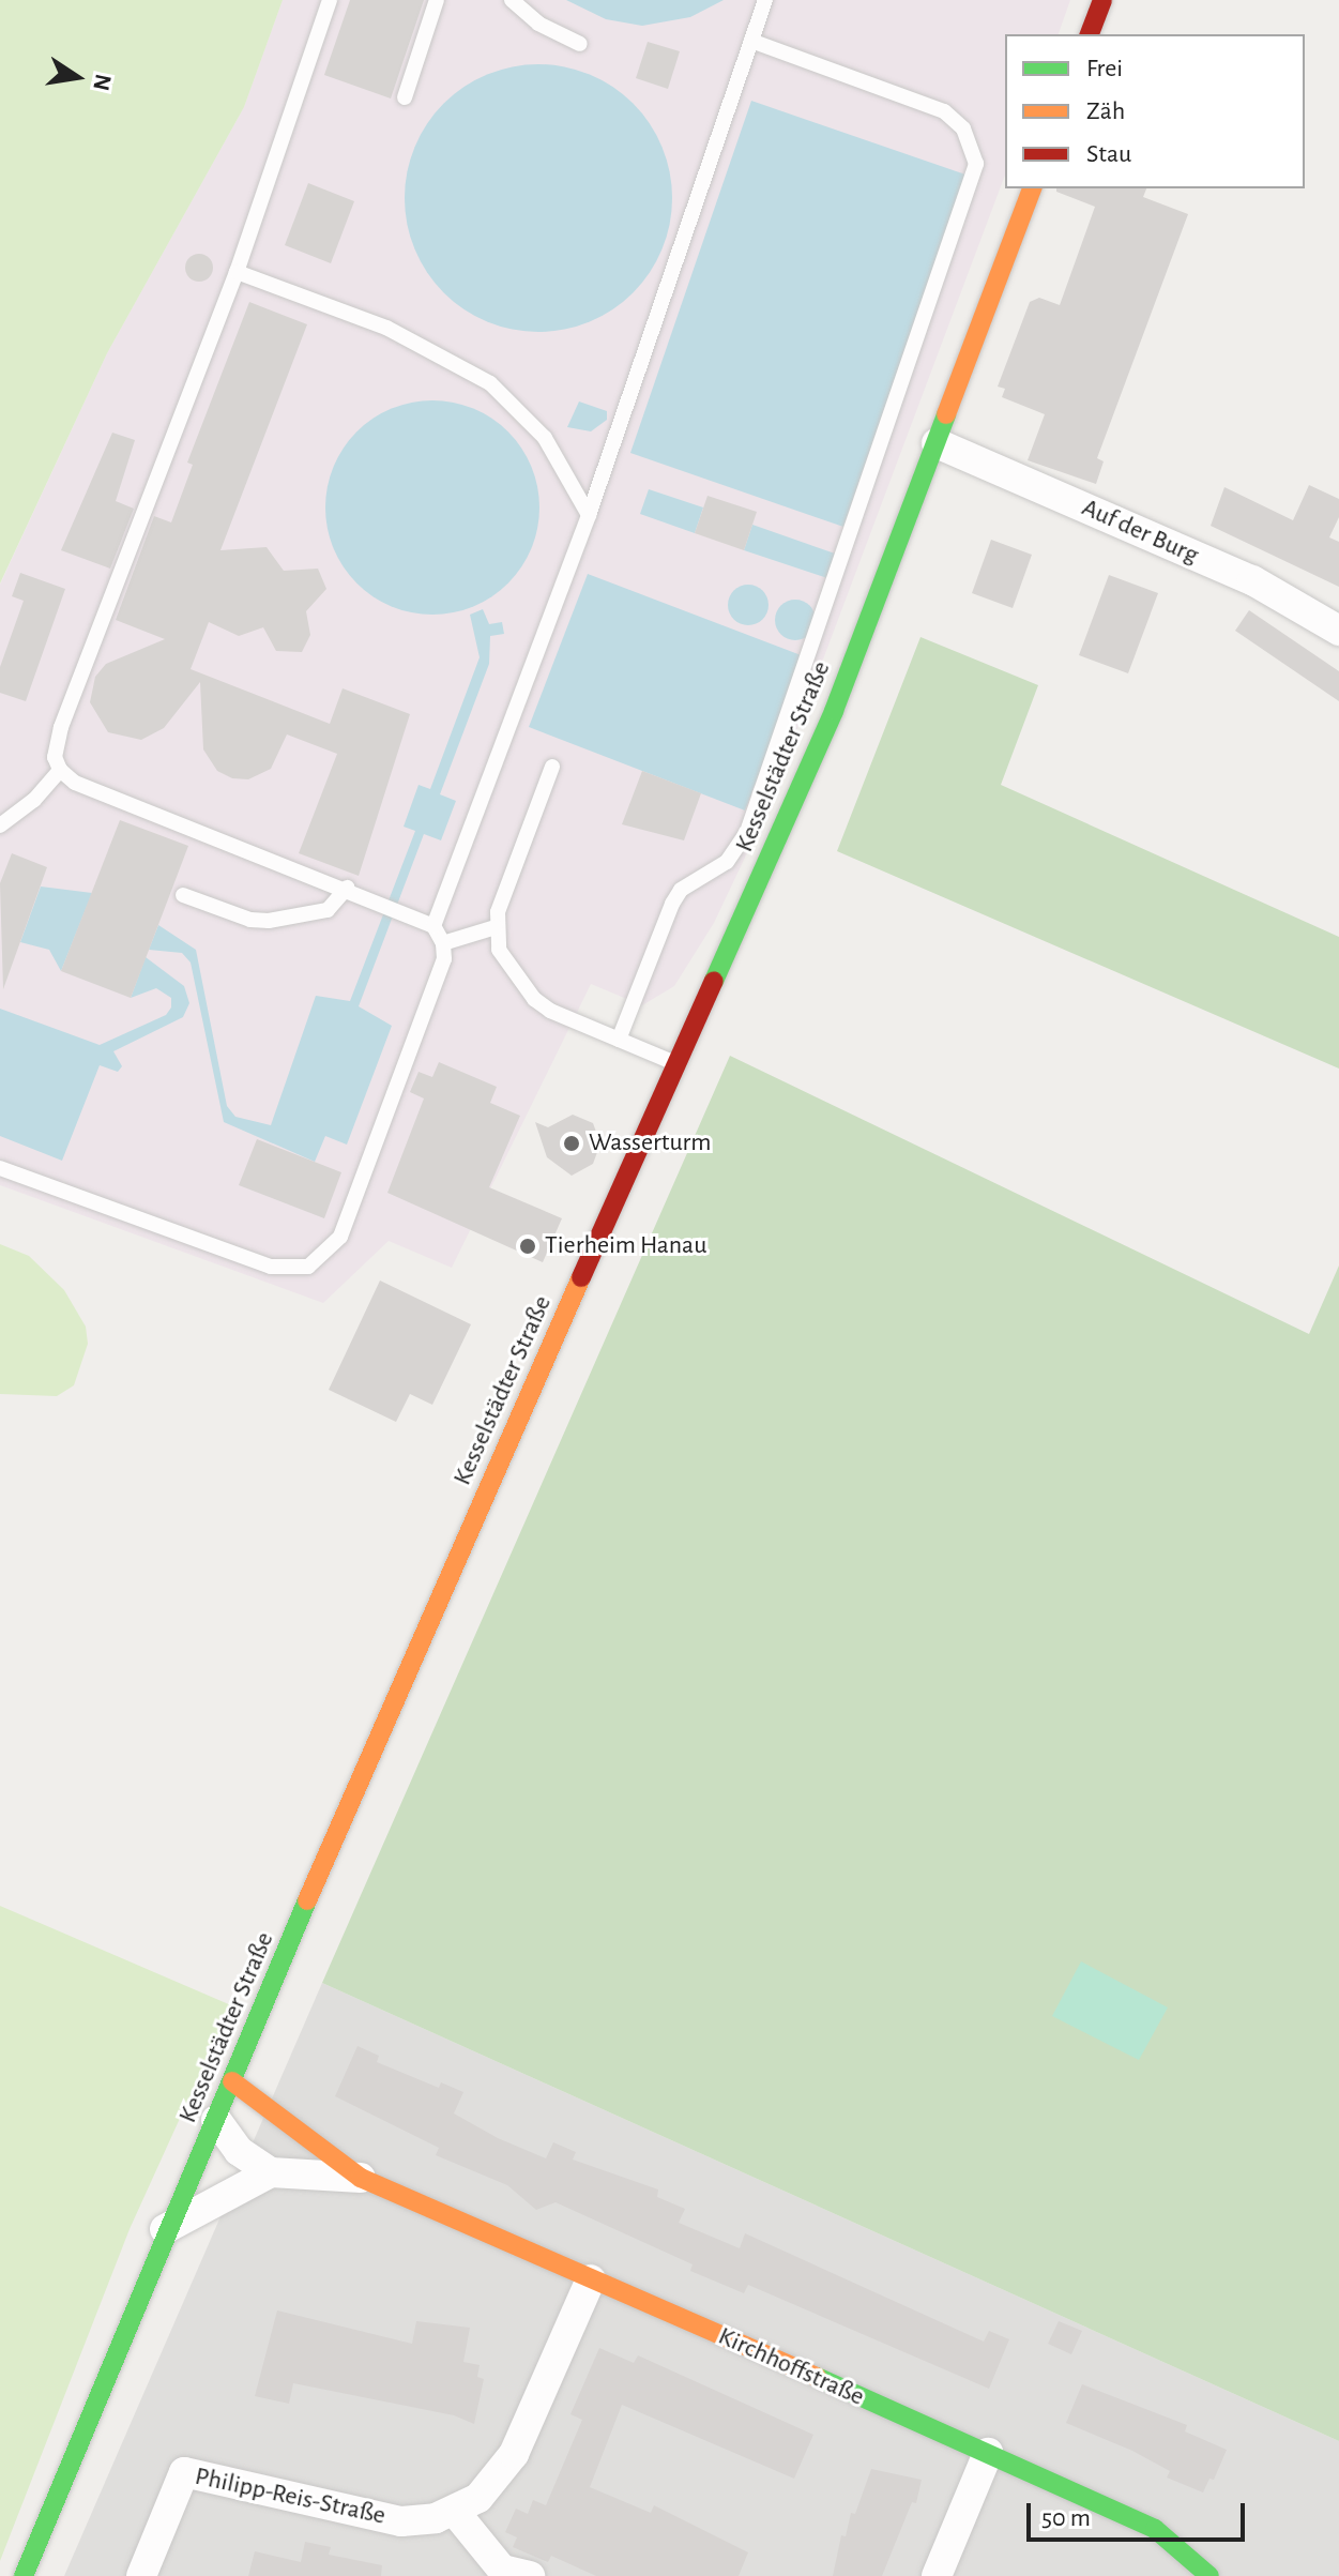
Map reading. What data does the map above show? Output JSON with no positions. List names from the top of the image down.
{
  "streets": {
    "main road": ["Kesselstädter Straße", "Kirchhoffstraße"],
    "street": ["Auf der Burg", "Philipp-Reis-Straße"]
  },
  "crossings": [
    ["Auf der Burg", "Kesselstädter Straße"],
    ["Kesselstädter Straße", "Kirchhoffstraße"],
    ["Kirchhoffstraße", "Philipp-Reis-Straße"]
  ],
  "places": ["Wasserturm", "Tierheim Hanau"],
  "legend": ["Frei", "Zäh", "Stau"],
  "scale_bar": "50 m",
  "north": "right"
}
